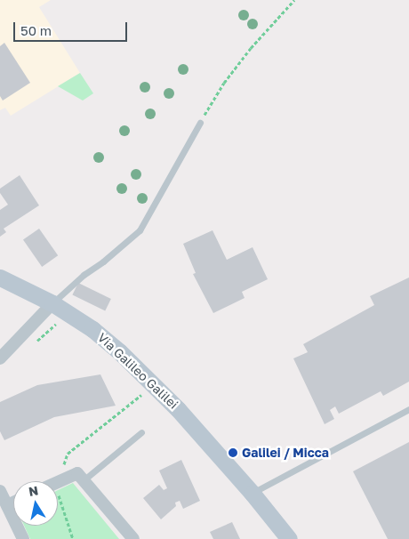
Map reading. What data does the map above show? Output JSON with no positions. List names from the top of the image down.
{
  "streets": {
    "street": ["Via Galileo Galilei"]
  },
  "places": ["Galilei / Micca"],
  "scale_bar": "50 m",
  "north": "top"
}
